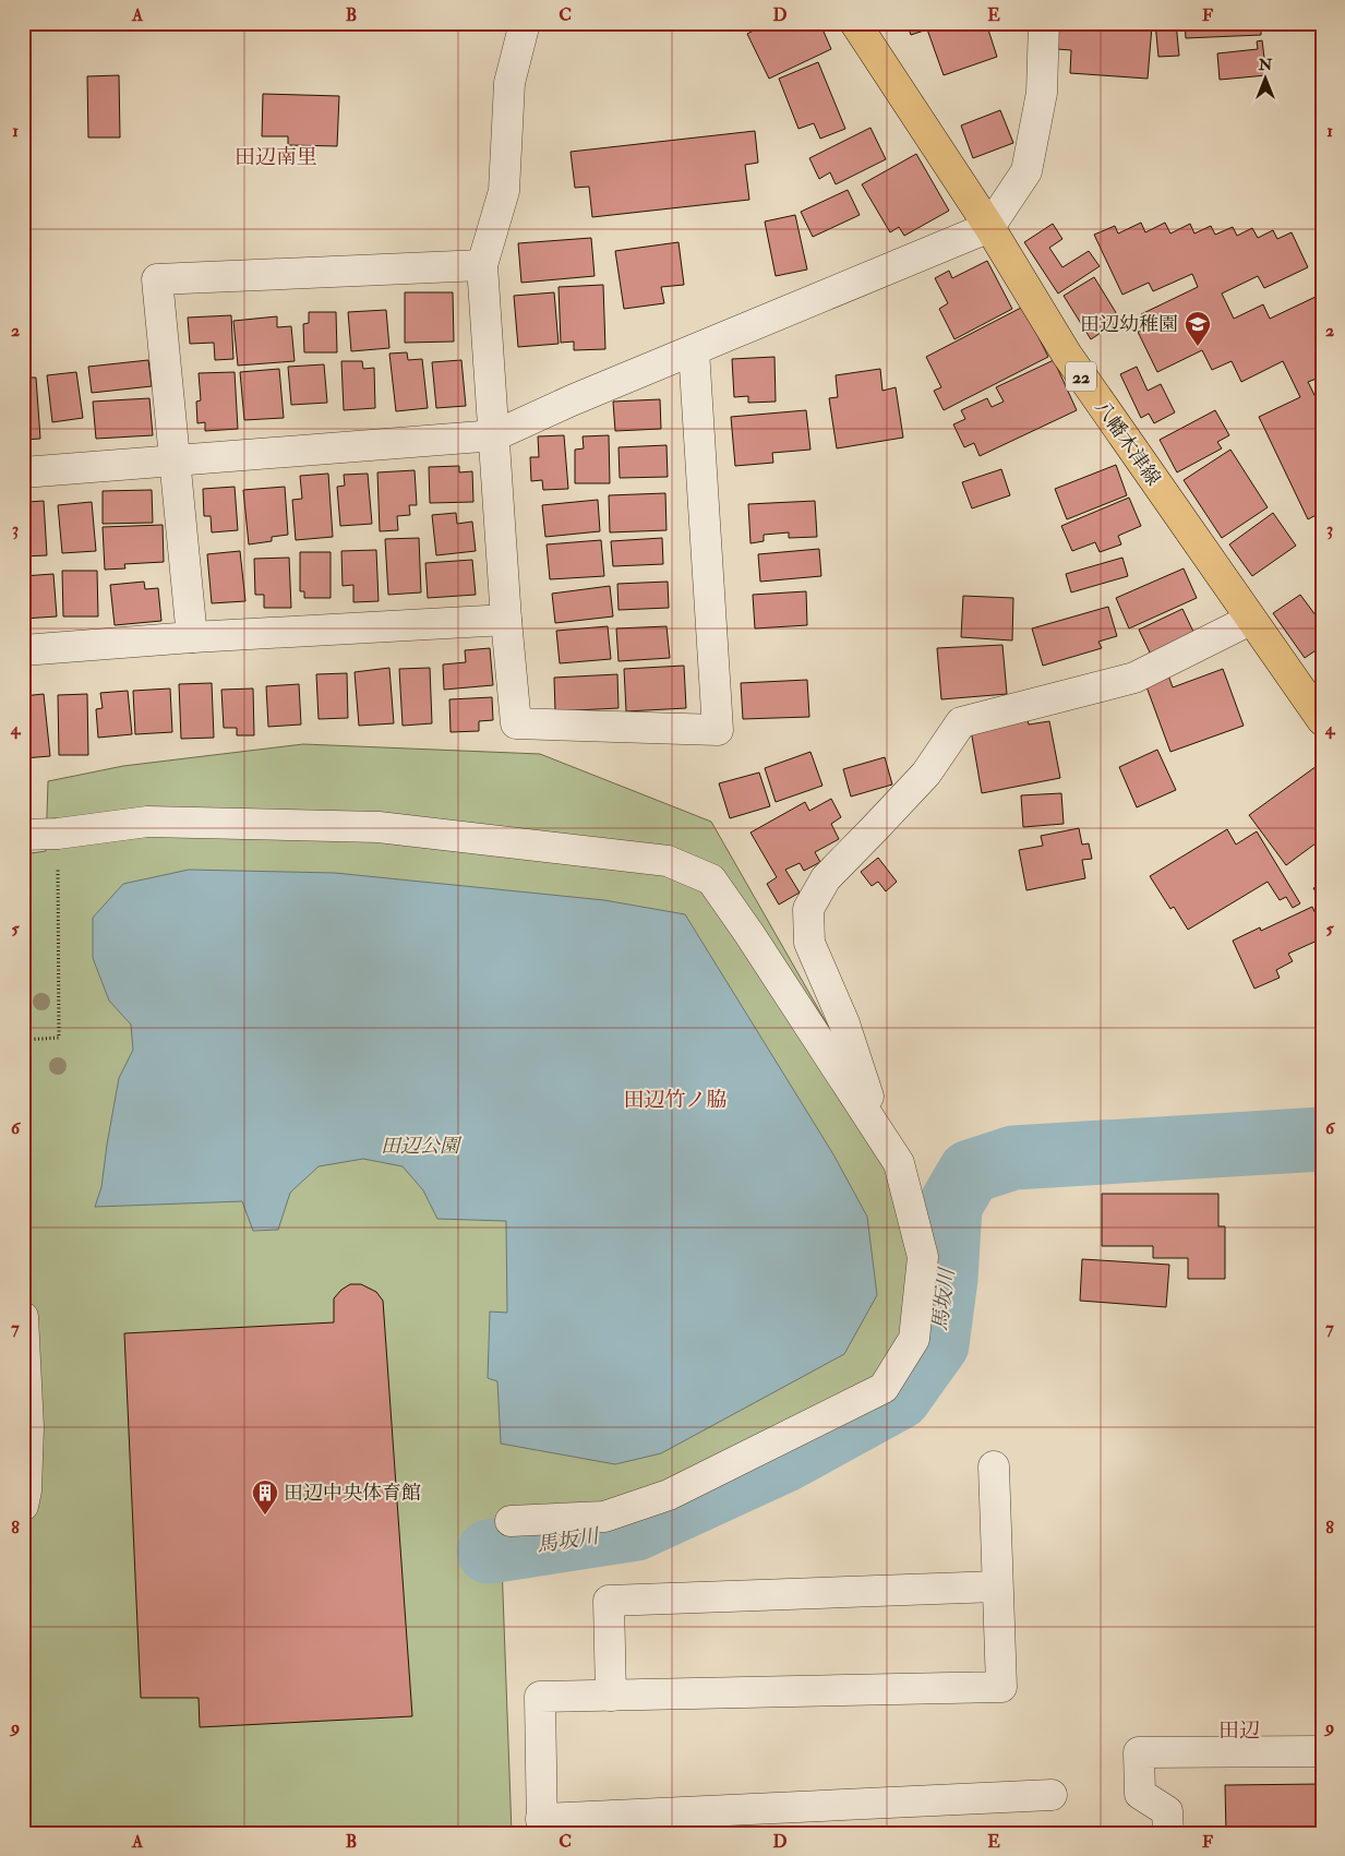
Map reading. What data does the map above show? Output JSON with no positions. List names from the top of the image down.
{
  "streets": {
    "main road": ["22", "八幡木津線"]
  },
  "districts": ["田辺南里", "田辺竹ノ脇", "田辺"],
  "water": ["馬坂川"],
  "parks": ["田辺公園"],
  "places": {
    "school or university": ["田辺幼稚園"],
    "building": ["田辺中央体育館"]
  },
  "north": "top",
  "grid": {
    "columns": [
      "A",
      "B",
      "C",
      "D",
      "E",
      "F"
    ],
    "rows": [
      "1",
      "2",
      "3",
      "4",
      "5",
      "6",
      "7",
      "8",
      "9"
    ]
  }
}
